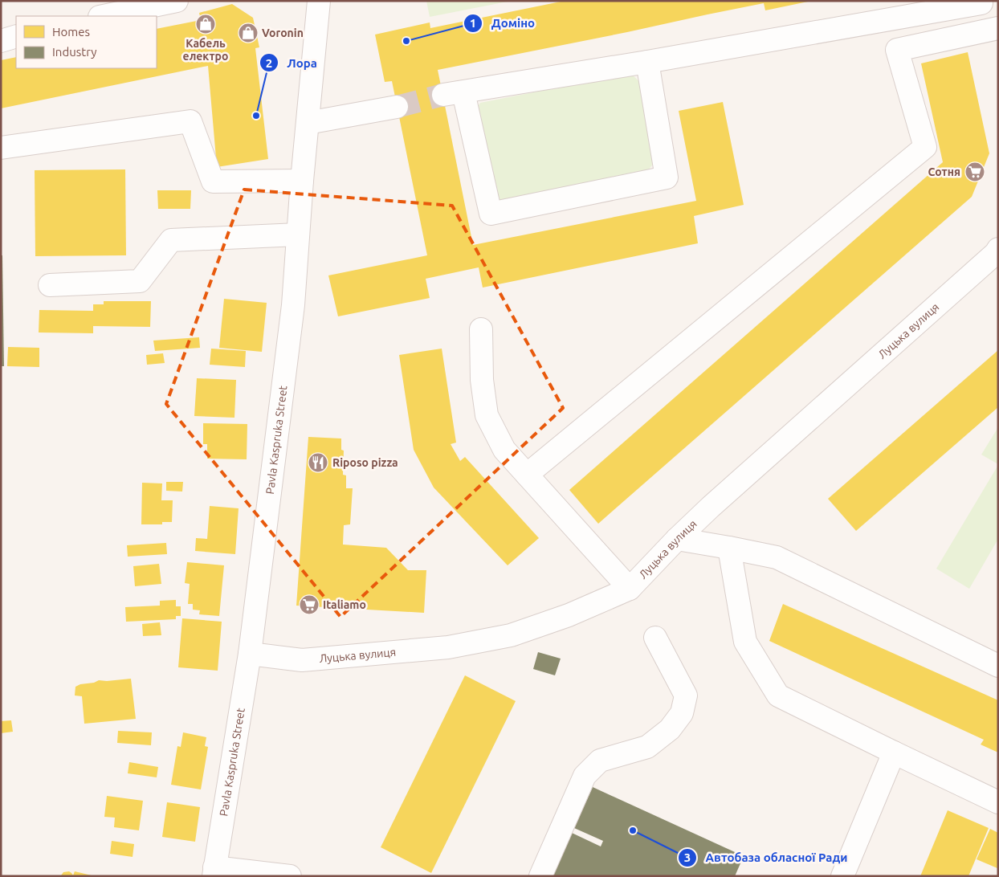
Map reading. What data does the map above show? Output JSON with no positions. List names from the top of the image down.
{
  "streets": {
    "street": ["Луцька вулиця", "Pavla Kaspruka Street"]
  },
  "crossings": [
    ["Луцька вулиця", "Pavla Kaspruka Street"]
  ],
  "places": {
    "shop": ["Кабель електро", "Voronin"],
    "other": ["Доміно", "Лора", "Автобаза обласної Ради"],
    "supermarket": ["Сотня", "Italiamo"],
    "restaurant": ["Riposo pizza"]
  },
  "legend": ["Homes", "Industry"]
}
